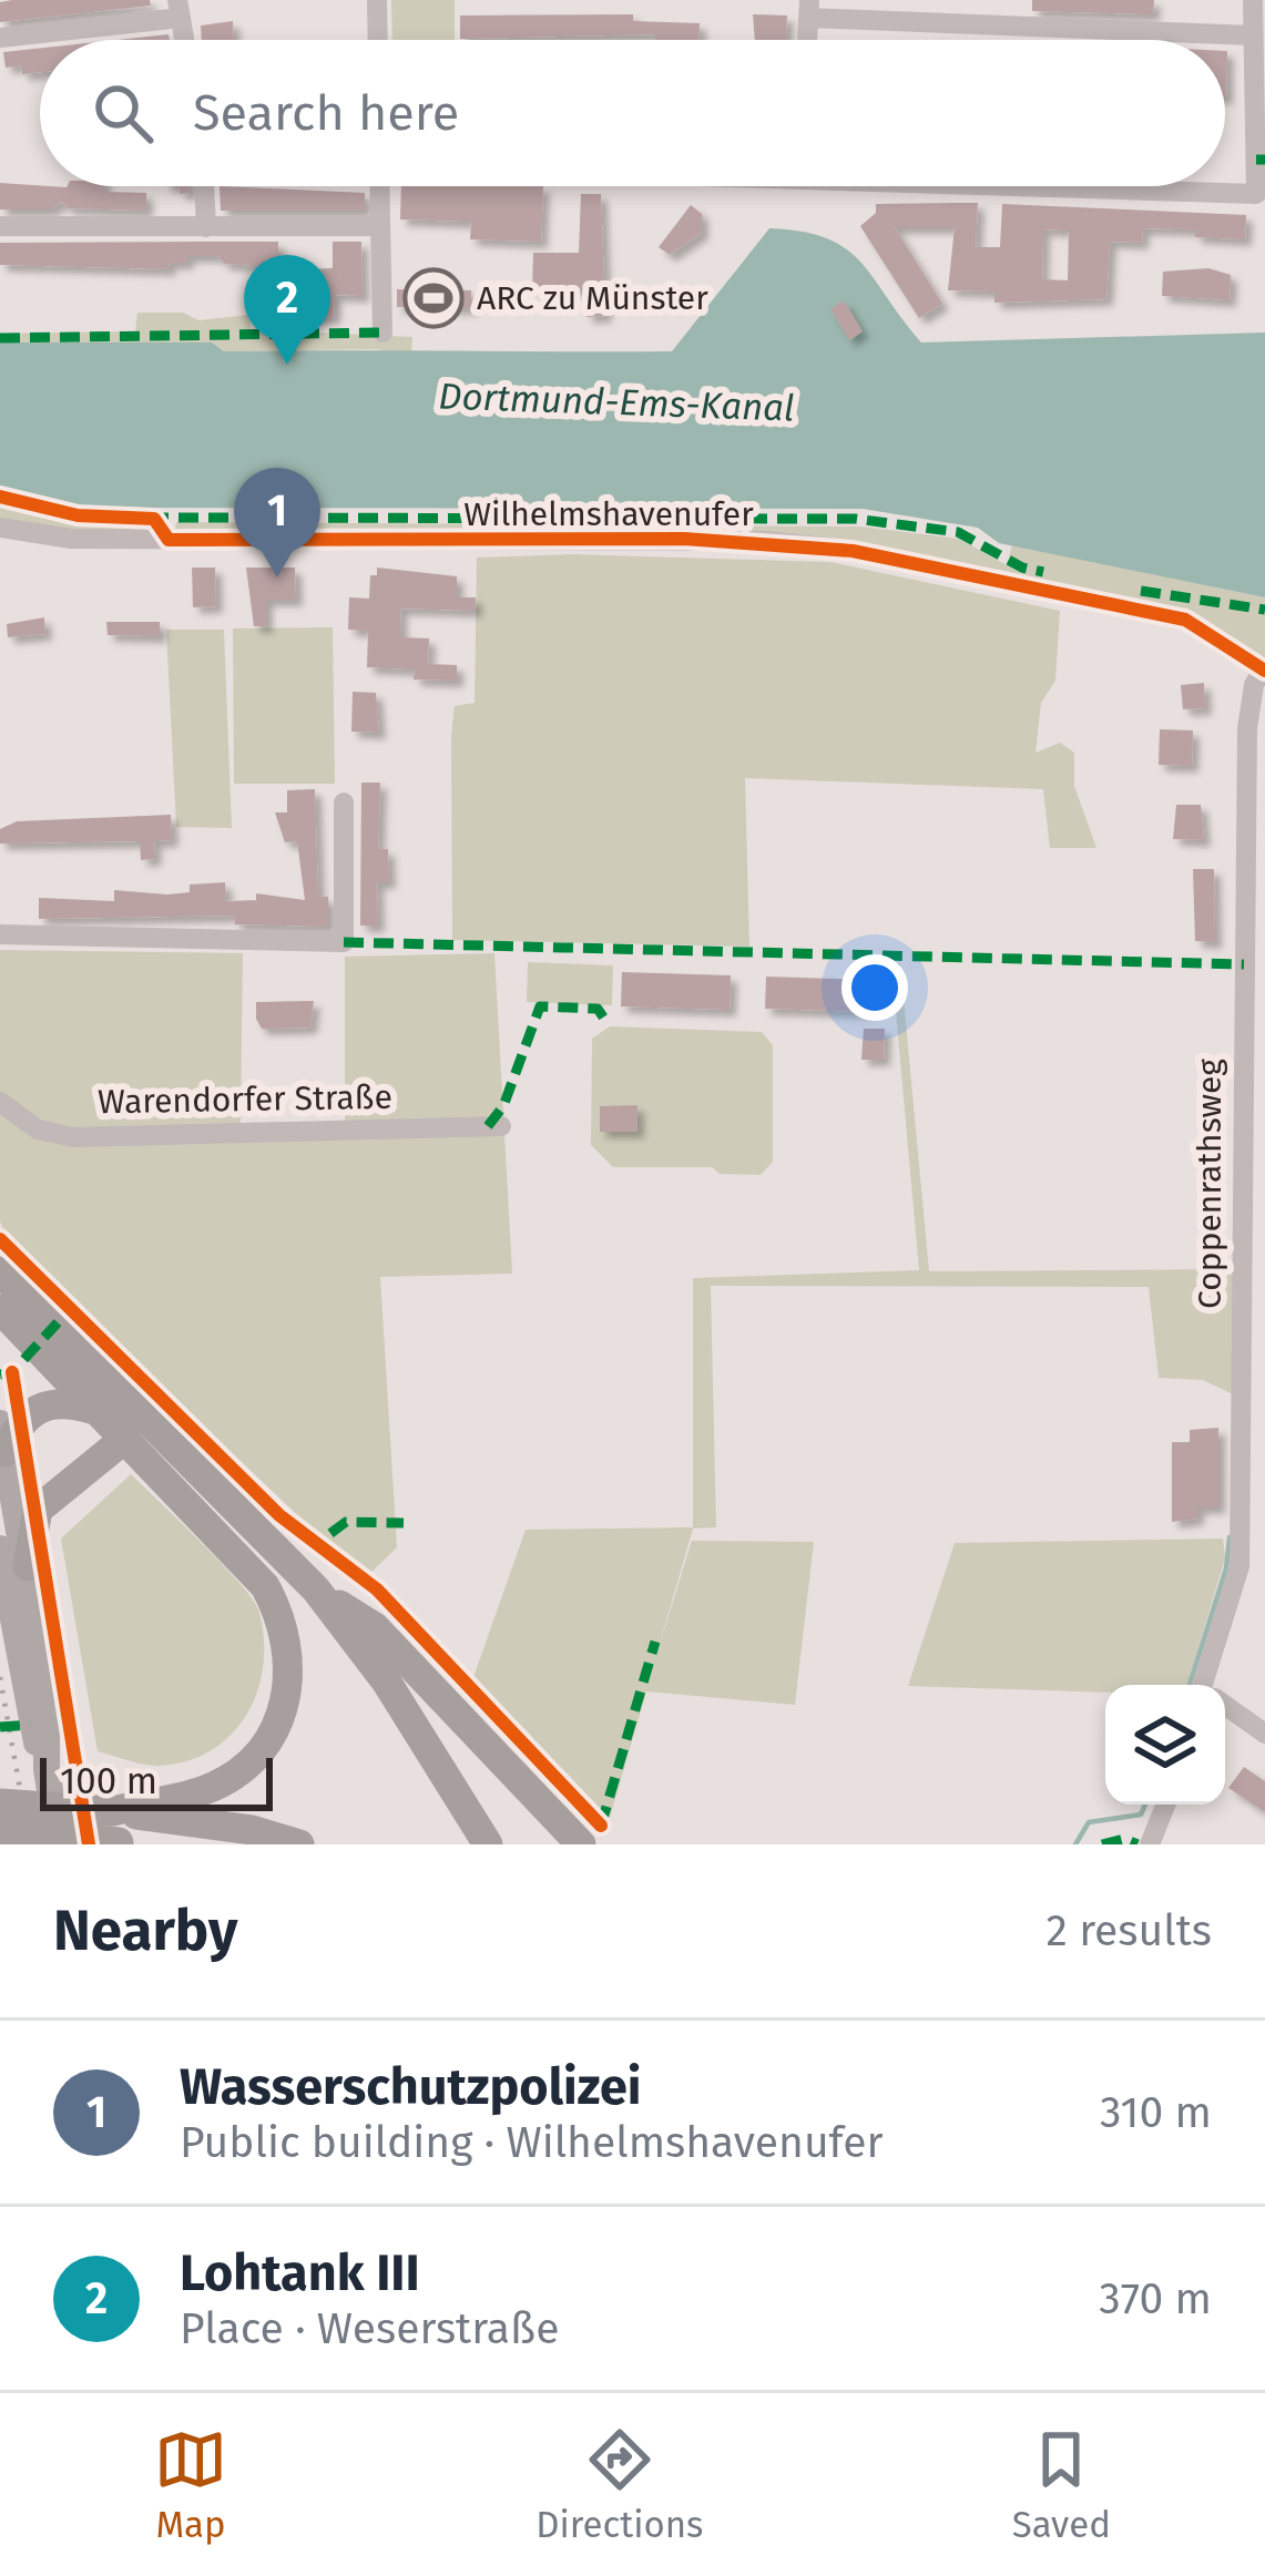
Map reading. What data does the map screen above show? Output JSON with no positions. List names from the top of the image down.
{
  "streets": {
    "street": ["Wilhelmshavenufer", "Warendorfer Straße", "Coppenrathsweg"]
  },
  "crossings": [
    ["Wilhelmshavenufer", "Coppenrathsweg"]
  ],
  "water": ["Dortmund-Ems-Kanal"],
  "places": {
    "sports": ["ARC zu Münster"]
  },
  "scale_bar": "100 m",
  "page": {
    "search": "Search here",
    "pins": ["2", "1"],
    "scale": "100 m",
    "heading": ["Nearby", "2 results"],
    "list": [
      {
        "mark": "1",
        "name": "Wasserschutzpolizei",
        "note": "Public building · Wilhelmshavenufer",
        "value": "310 m"
      },
      {
        "mark": "2",
        "name": "Lohtank III",
        "note": "Place · Weserstraße",
        "value": "370 m"
      }
    ],
    "nav": ["Map", "Directions", "Saved"]
  }
}
